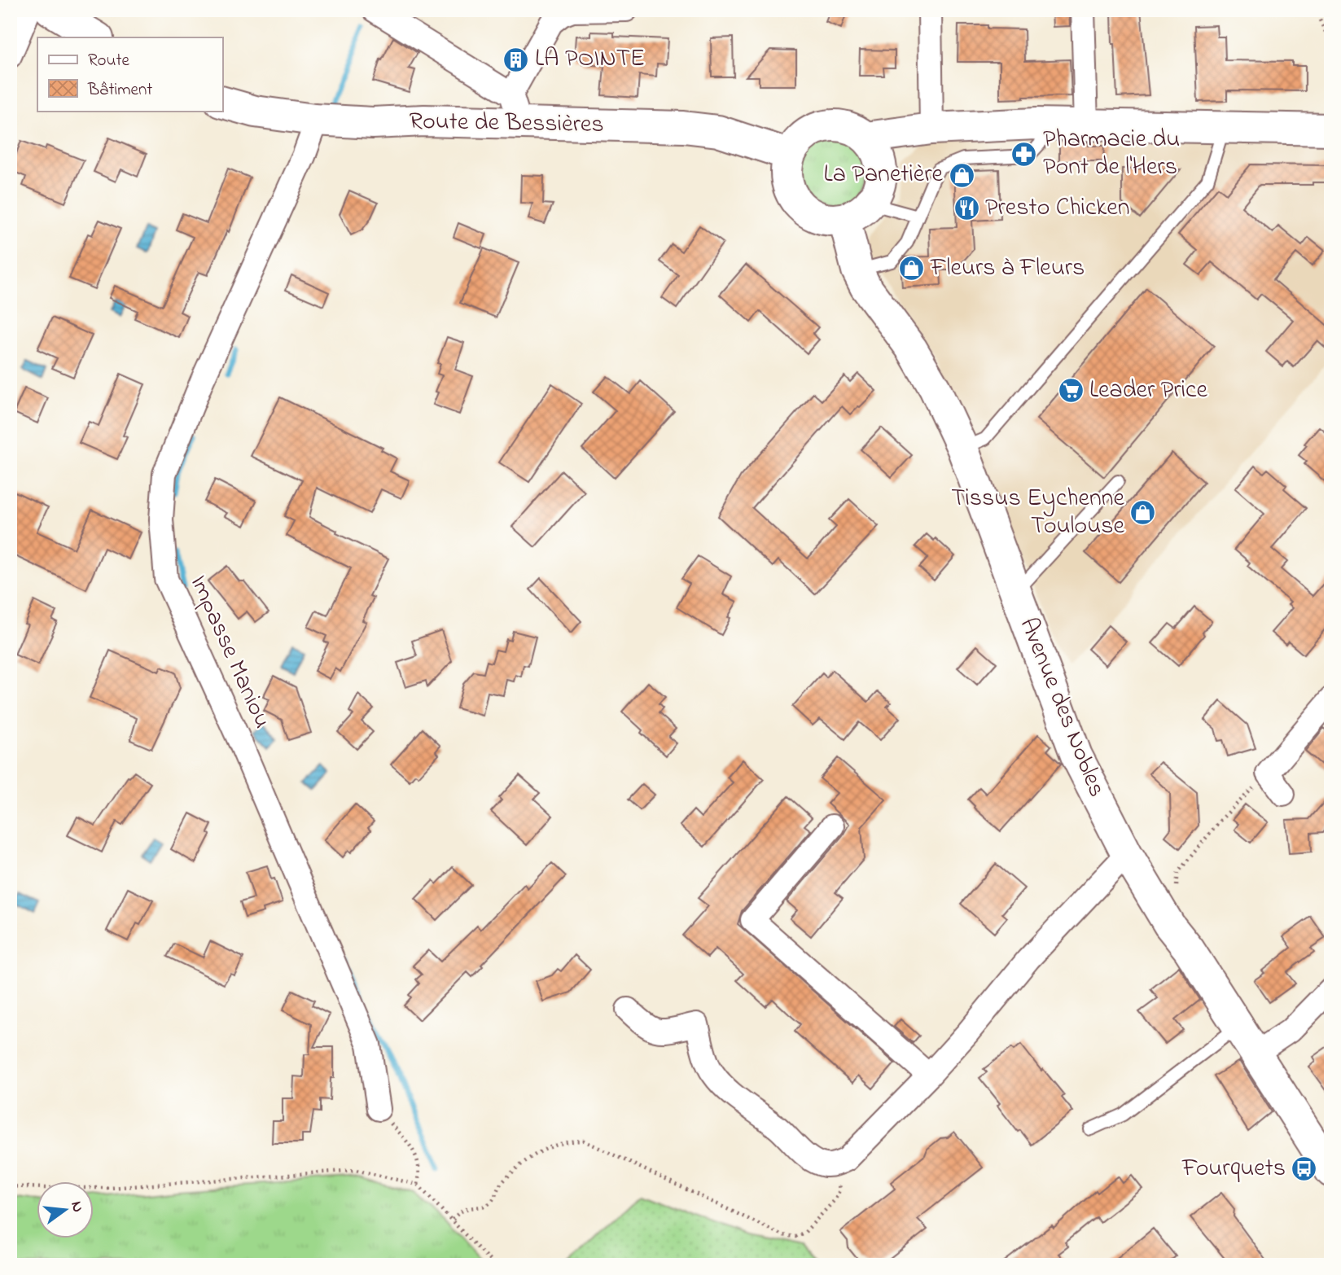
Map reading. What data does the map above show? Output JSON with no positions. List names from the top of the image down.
{
  "streets": {
    "main road": ["Route de Bessières", "Avenue des Nobles"],
    "street": ["Impasse Maniou"]
  },
  "crossings": [
    ["Route de Bessières", "Impasse Maniou"],
    ["Route de Bessières", "Avenue des Nobles"]
  ],
  "places": {
    "building": ["LA POINTE"],
    "pharmacy": ["Pharmacie du Pont de l'Hers"],
    "shop": ["La Panetière", "Fleurs à Fleurs", "Tissus Eychenne Toulouse"],
    "restaurant": ["Presto Chicken"],
    "supermarket": ["Leader Price"],
    "bus stop": ["Fourquets"]
  },
  "legend": ["Route", "Bâtiment"],
  "north": "right"
}
